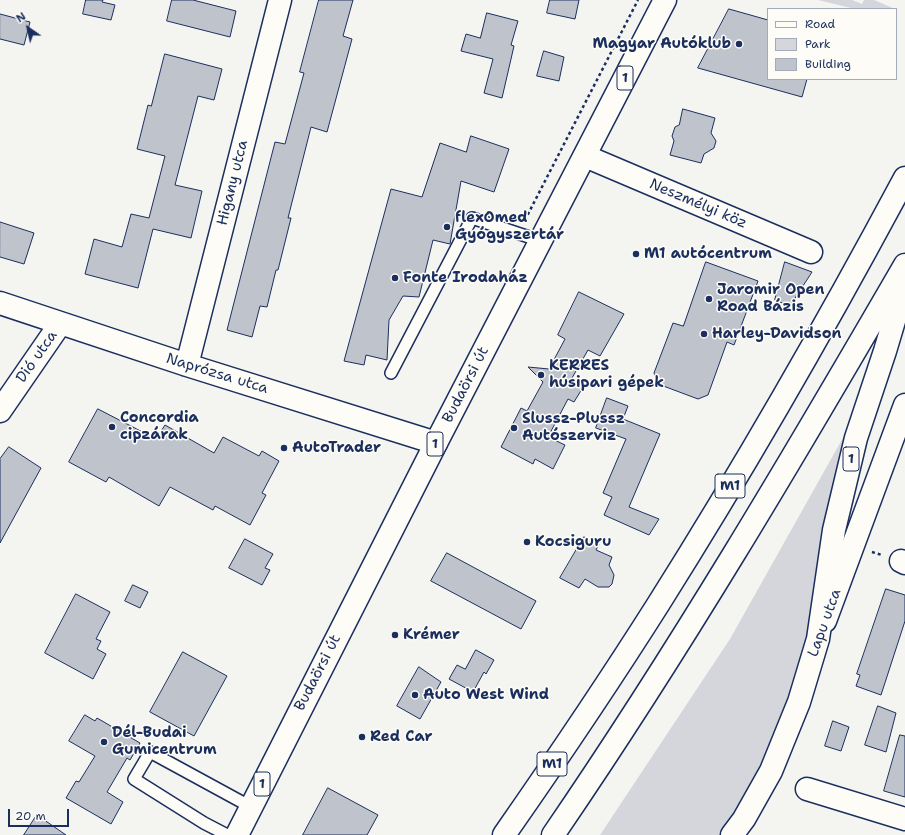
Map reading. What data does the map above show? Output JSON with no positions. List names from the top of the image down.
{
  "streets": {
    "main road": [
      "1",
      "Higany utca",
      "Neszmélyi köz",
      "Dió utca",
      "Naprózsa utca",
      "Budaörsi út",
      "M1",
      "Lapu utca"
    ]
  },
  "crossings": [
    ["1", "Lapu utca"],
    ["Higany utca", "Naprózsa utca"],
    ["Neszmélyi köz", "Budaörsi út"],
    ["Dió utca", "Naprózsa utca"],
    ["Naprózsa utca", "Budaörsi út"]
  ],
  "places": [
    "Magyar Autóklub",
    "flexOmed Gyógyszertár",
    "M1 autócentrum",
    "Fonte Irodaház",
    "Jaromir Open Road Bázis",
    "Harley-Davidson",
    "KERRES húsipari gépek",
    "Concordia cipzárak",
    "Slussz-Plussz Autószerviz",
    "AutoTrader",
    "Kocsiguru",
    "Krémer",
    "Auto West Wind",
    "Red Car",
    "Dél-Budai Gumicentrum"
  ],
  "legend": ["Road", "Park", "Building"],
  "scale_bar": "20 m",
  "north": "top left"
}
